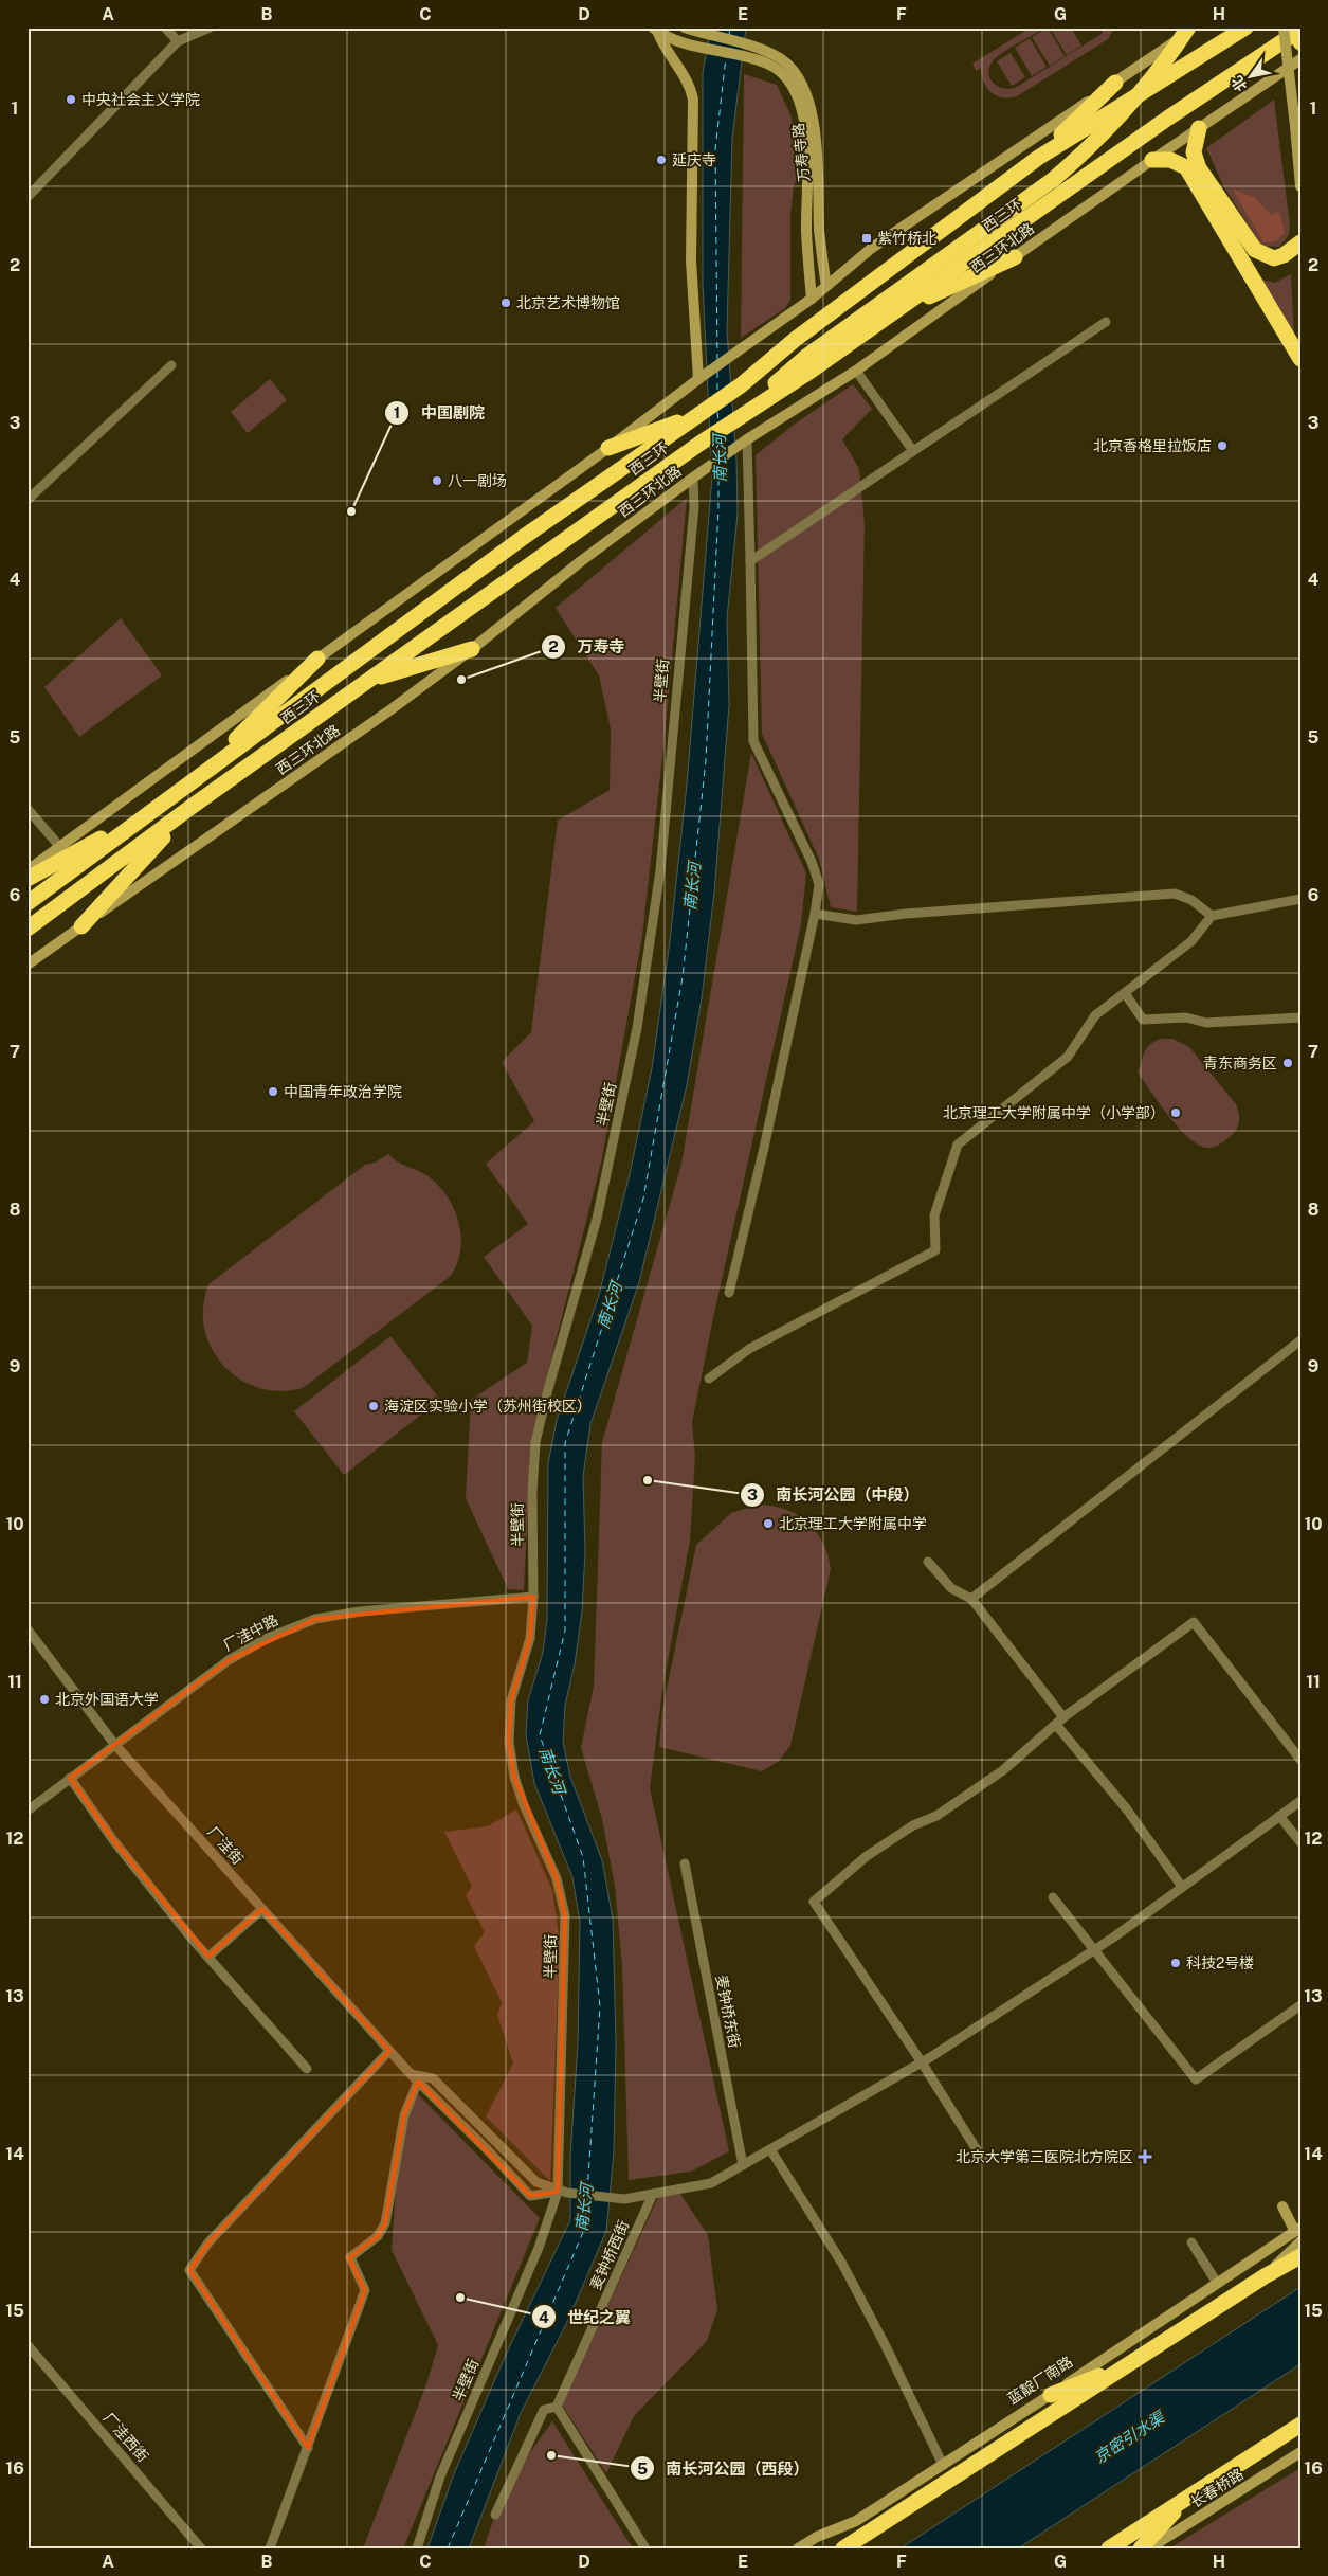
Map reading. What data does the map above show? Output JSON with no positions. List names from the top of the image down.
{
  "streets": {
    "highway": ["西三环"],
    "street": [
      "万寿寺路",
      "西三环北路",
      "半壁街",
      "厂洼中路",
      "厂洼街",
      "麦钟桥东街",
      "麦钟桥西街",
      "蓝靛厂南路",
      "厂洼西街",
      "长春桥路"
    ]
  },
  "crossings": [
    ["西三环北路", "半壁街"],
    ["半壁街", "厂洼中路"],
    ["半壁街", "厂洼街"],
    ["厂洼中路", "厂洼街"]
  ],
  "water": ["南长河", "京密引水渠"],
  "places": {
    "other": [
      "中央社会主义学院",
      "延庆寺",
      "北京艺术博物馆",
      "北京香格里拉饭店",
      "八一剧场",
      "中国剧院",
      "万寿寺",
      "青东商务区",
      "中国青年政治学院",
      "北京理工大学附属中学（小学部）",
      "海淀区实验小学（苏州街校区）",
      "南长河公园（中段）",
      "北京理工大学附属中学",
      "北京外国语大学",
      "科技2号楼",
      "世纪之翼",
      "南长河公园（西段）"
    ],
    "transit": ["紫竹桥北"],
    "health": ["北京大学第三医院北方院区"]
  },
  "north": "bottom left",
  "grid": {
    "columns": [
      "A",
      "B",
      "C",
      "D",
      "E",
      "F",
      "G",
      "H"
    ],
    "rows": [
      "1",
      "2",
      "3",
      "4",
      "5",
      "6",
      "7",
      "8",
      "9",
      "10",
      "11",
      "12",
      "13",
      "14",
      "15",
      "16"
    ]
  }
}
